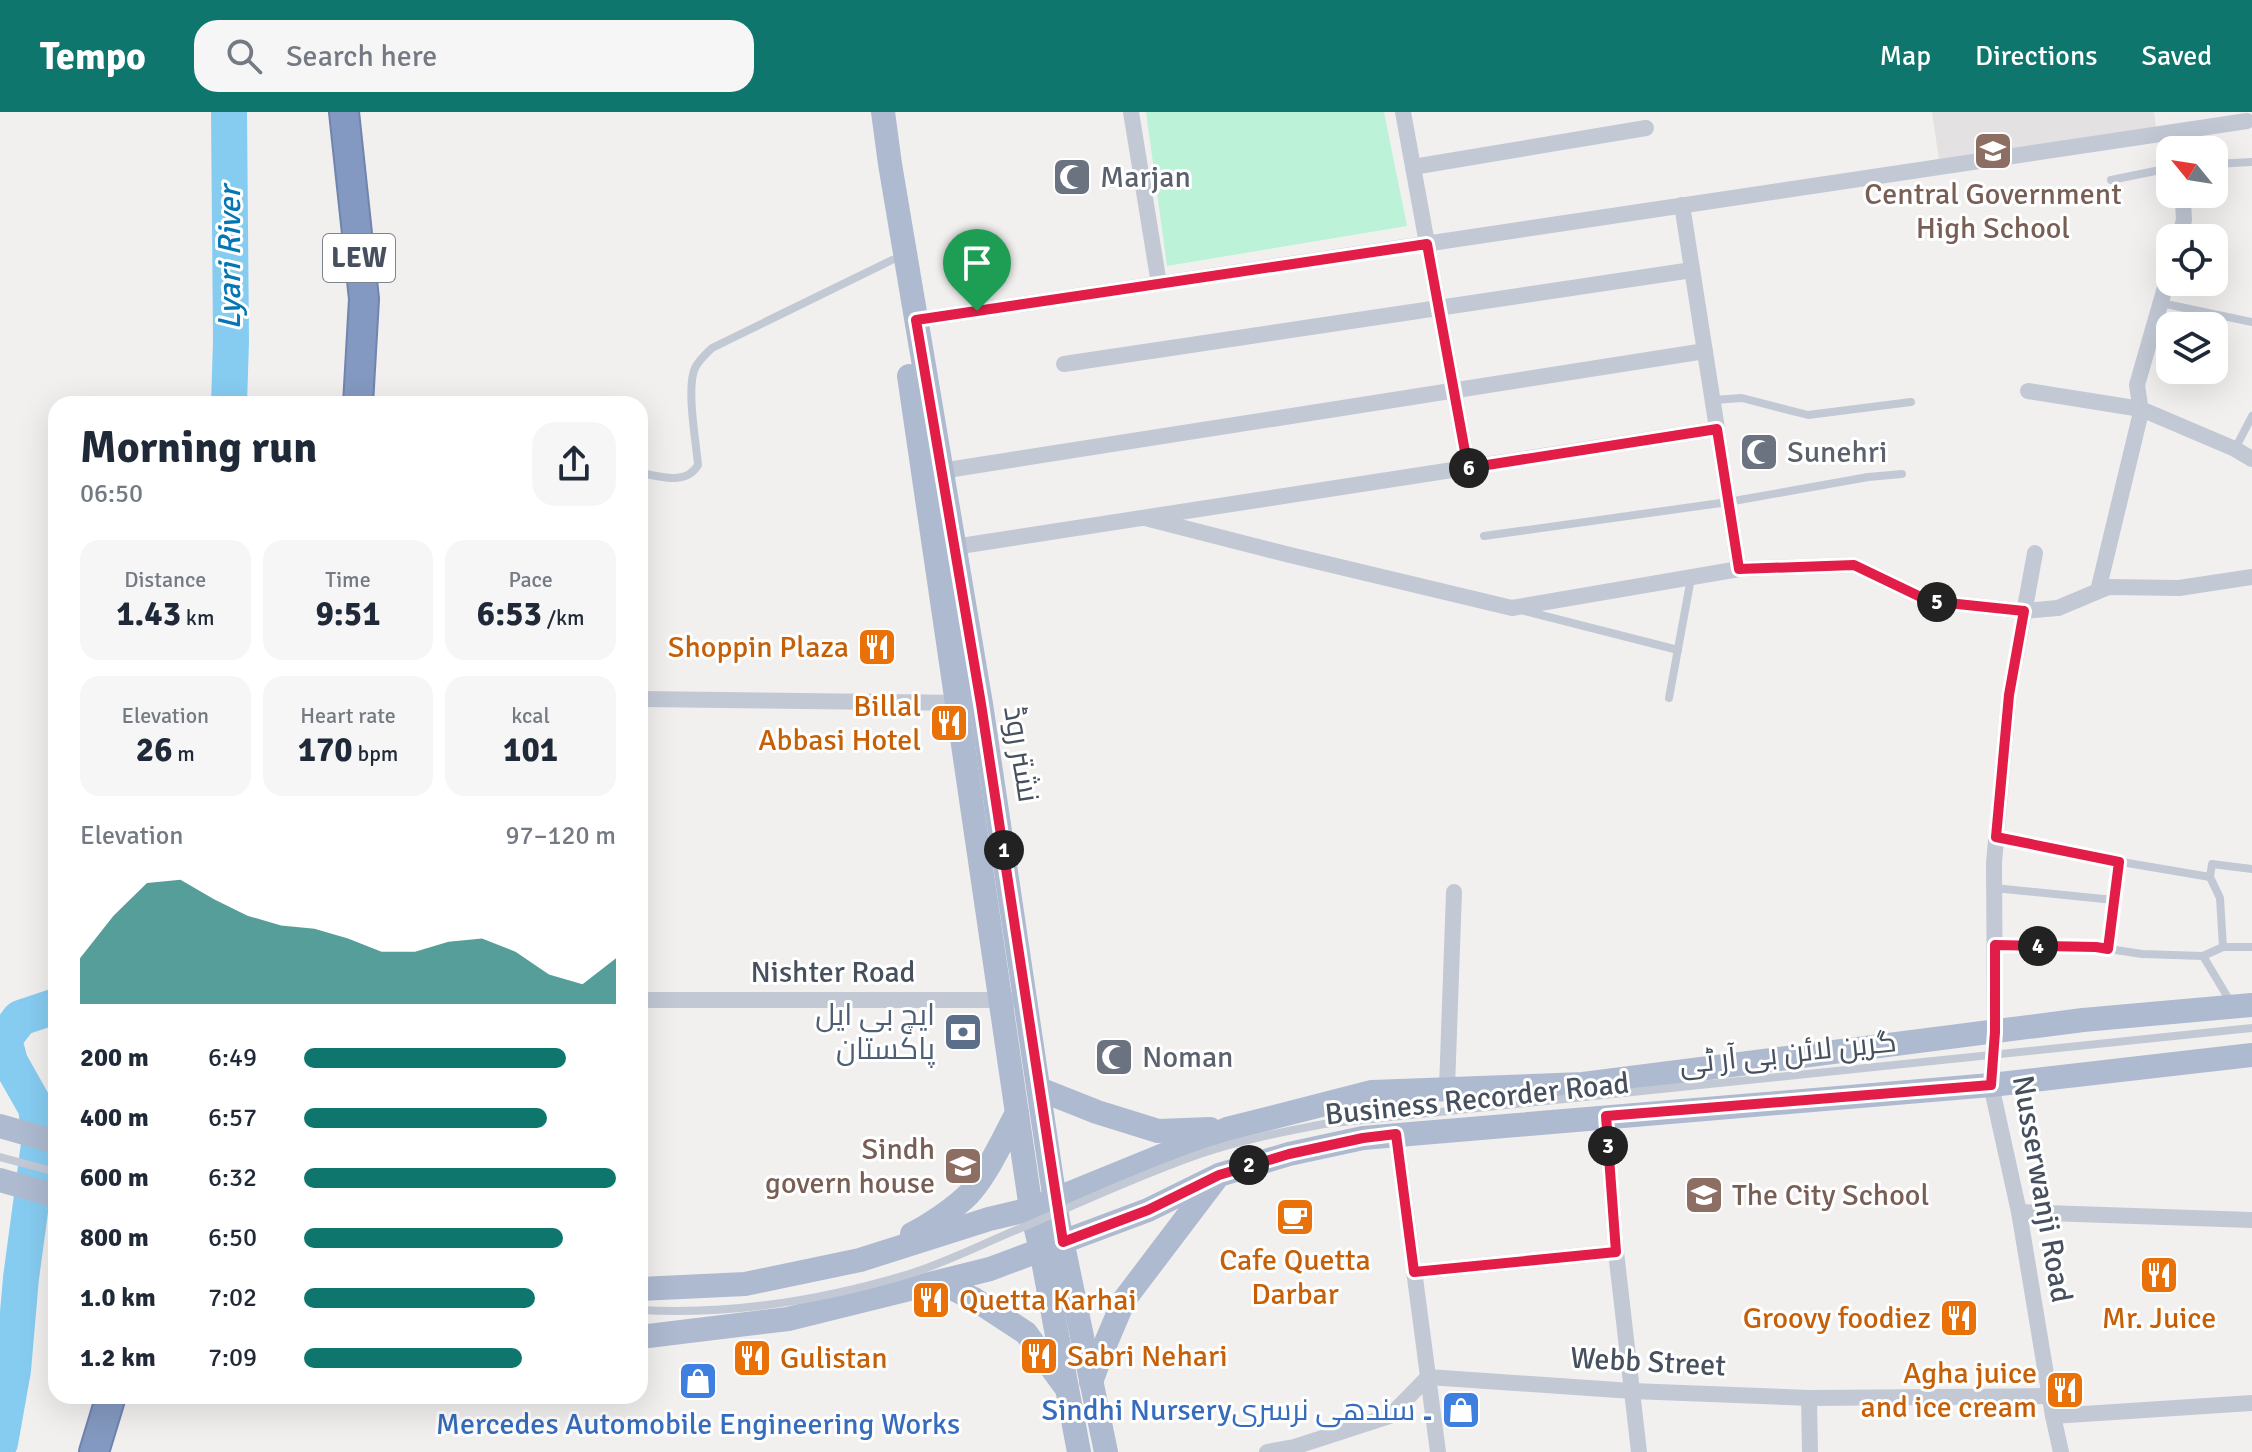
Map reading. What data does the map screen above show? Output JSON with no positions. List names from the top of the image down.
{
  "streets": {
    "highway": ["LEW"],
    "main road": ["نشتر روڈ", "Business Recorder Road"],
    "street": ["Nishter Road", "Nusserwanji Road", "Webb Street"],
    "lane": ["گرین لائن بی آر ٹی"]
  },
  "crossings": [
    ["نشتر روڈ", "Nishter Road"],
    ["نشتر روڈ", "Business Recorder Road"],
    ["Business Recorder Road", "Nusserwanji Road"],
    ["Nusserwanji Road", "Webb Street"]
  ],
  "water": ["Lyari River"],
  "places": {
    "school or university": ["Central Government High School", "Sindh govern house", "The City School"],
    "mosque": ["Marjan", "Sunehri", "Noman"],
    "restaurant": [
      "Shoppin Plaza",
      "Billal Abbasi Hotel",
      "Mr. Juice",
      "Quetta Karhai",
      "Groovy foodiez",
      "Sabri Nehari",
      "Gulistan",
      "Agha juice and ice cream"
    ],
    "bank": ["ایچ بی ایل پاکستان"],
    "cafe": ["Cafe Quetta Darbar"],
    "shop": ["Mercedes Automobile Engineering Works", "Sindhi Nursery۔ سندھی نرسری"]
  },
  "north": "top left",
  "page": {
    "header": "Tempo",
    "search": "Search here",
    "nav": ["Map", "Directions", "Saved"],
    "heading": ["Morning run", "06:50"],
    "pins": [
      "6",
      "5",
      "1",
      "4",
      "3",
      "2"
    ],
    "stats": [
      ["Distance", "1.43 km"],
      ["Time", "9:51"],
      ["Pace", "6:53 /km"],
      ["Elevation", "26 m"],
      ["Heart rate", "170 bpm"],
      ["kcal", "101"]
    ],
    "chart": ["Elevation", "97–120 m"],
    "list": [
      {
        "name": "200 m",
        "note": "6:49"
      },
      {
        "name": "400 m",
        "note": "6:57"
      },
      {
        "name": "600 m",
        "note": "6:32"
      },
      {
        "name": "800 m",
        "note": "6:50"
      },
      {
        "name": "1.0 km",
        "note": "7:02"
      },
      {
        "name": "1.2 km",
        "note": "7:09"
      }
    ]
  }
}
